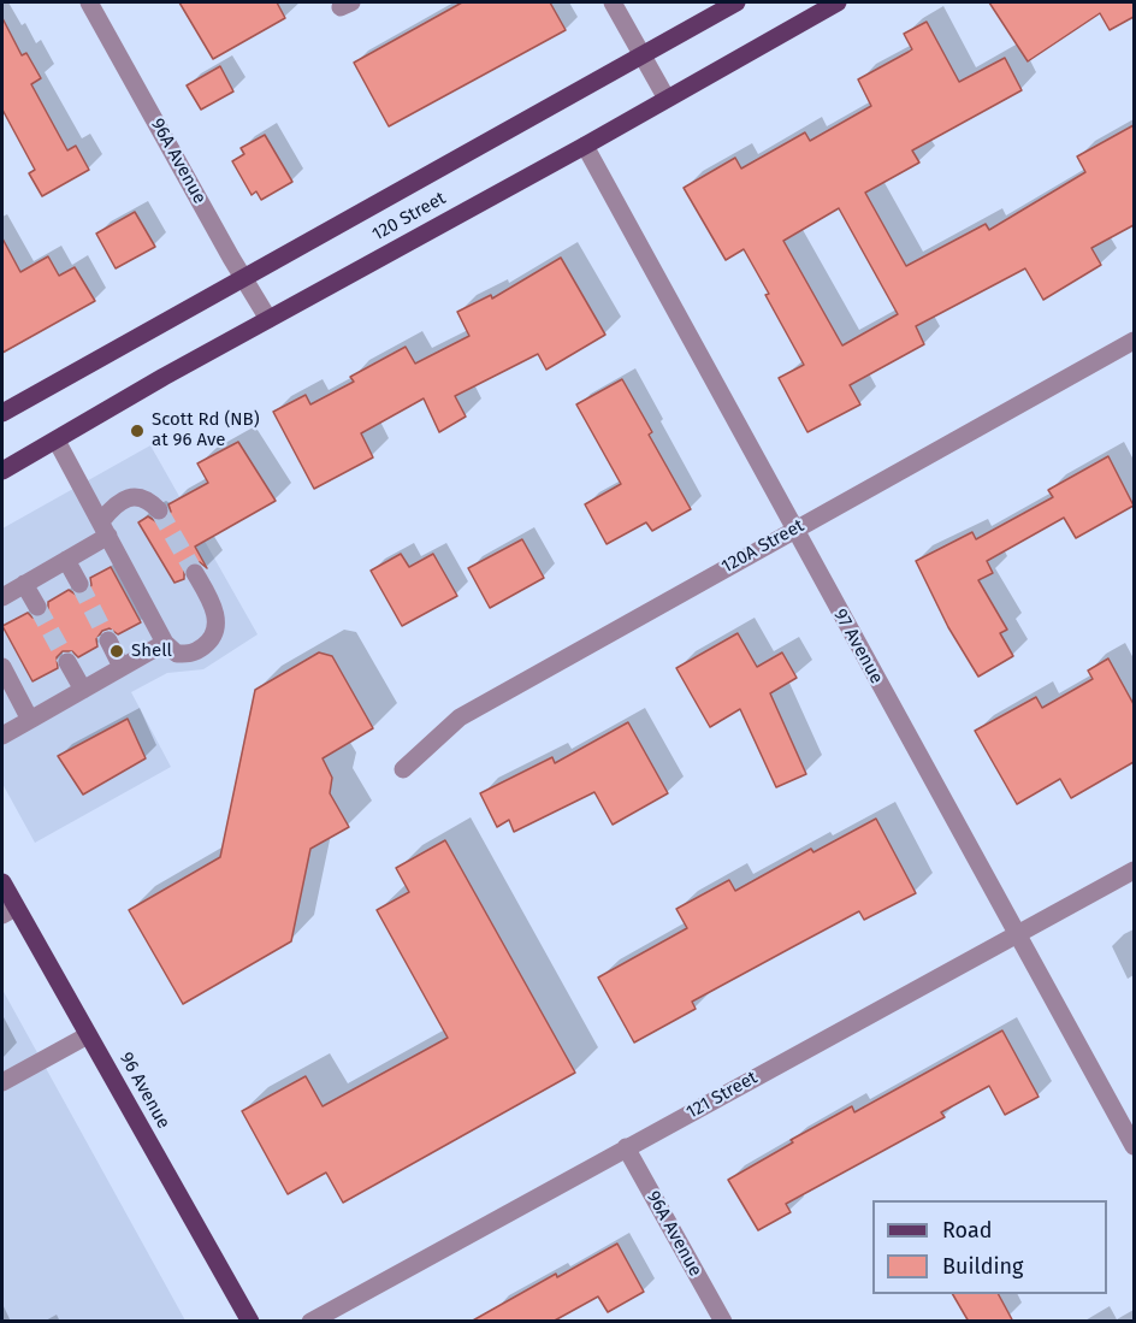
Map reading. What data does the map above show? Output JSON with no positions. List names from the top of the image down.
{
  "streets": {
    "main road": ["120 Street", "96 Avenue"],
    "street": [
      "96A Avenue",
      "120A Street",
      "97 Avenue",
      "121 Street"
    ]
  },
  "crossings": [
    ["96A Avenue", "120 Street"],
    ["96A Avenue", "121 Street"],
    ["120 Street", "97 Avenue"],
    ["120A Street", "97 Avenue"],
    ["97 Avenue", "121 Street"]
  ],
  "places": ["Scott Rd (NB) at 96 Ave", "Shell"],
  "legend": ["Road", "Building"]
}
